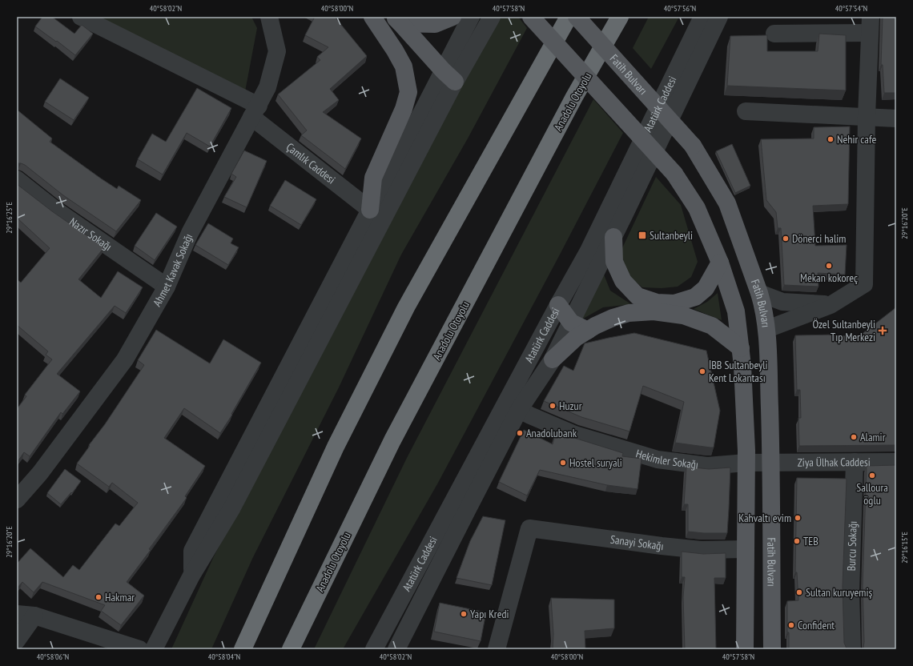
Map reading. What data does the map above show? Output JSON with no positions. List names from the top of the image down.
{
  "streets": {
    "highway": ["Anadolu Otoyolu"],
    "main road": ["Fatih Bulvarı"],
    "street": [
      "Atatürk Caddesi",
      "Çamlık Caddesi",
      "Nazır Sokağı",
      "Ahmet Kavak Sokağı",
      "Hekimler Sokağı",
      "Ziya Ülhak Caddesi",
      "Sanayi Sokağı",
      "Burcu Sokağı"
    ]
  },
  "crossings": [
    ["Fatih Bulvarı", "Hekimler Sokağı"],
    ["Fatih Bulvarı", "Ziya Ülhak Caddesi"],
    ["Atatürk Caddesi", "Hekimler Sokağı"],
    ["Çamlık Caddesi", "Ahmet Kavak Sokağı"],
    ["Nazır Sokağı", "Ahmet Kavak Sokağı"],
    ["Hekimler Sokağı", "Ziya Ülhak Caddesi"],
    ["Ziya Ülhak Caddesi", "Burcu Sokağı"]
  ],
  "places": {
    "other": [
      "Nehir cafe",
      "Dönerci halim",
      "Mekan kokoreç",
      "İBB Sultanbeyli Kent Lokantası",
      "Huzur",
      "Anadolubank",
      "Alamir",
      "Hostel suryali",
      "Salloura öglu",
      "Kahvaltı evim",
      "TEB",
      "Sultan kuruyemiş",
      "Hakmar",
      "Yapı Kredi",
      "Confident"
    ],
    "transit": ["Sultanbeyli"],
    "health": ["Özel Sultanbeyli Tıp Merkezi"]
  },
  "coordinates": [
    "40°58'02\"N",
    "40°58'00\"N",
    "40°57'58\"N",
    "40°57'56\"N",
    "40°57'54\"N",
    "29°16'25\"E",
    "29°16'20\"E",
    "29°16'15\"E",
    "40°58'06\"N",
    "40°58'04\"N"
  ]
}
